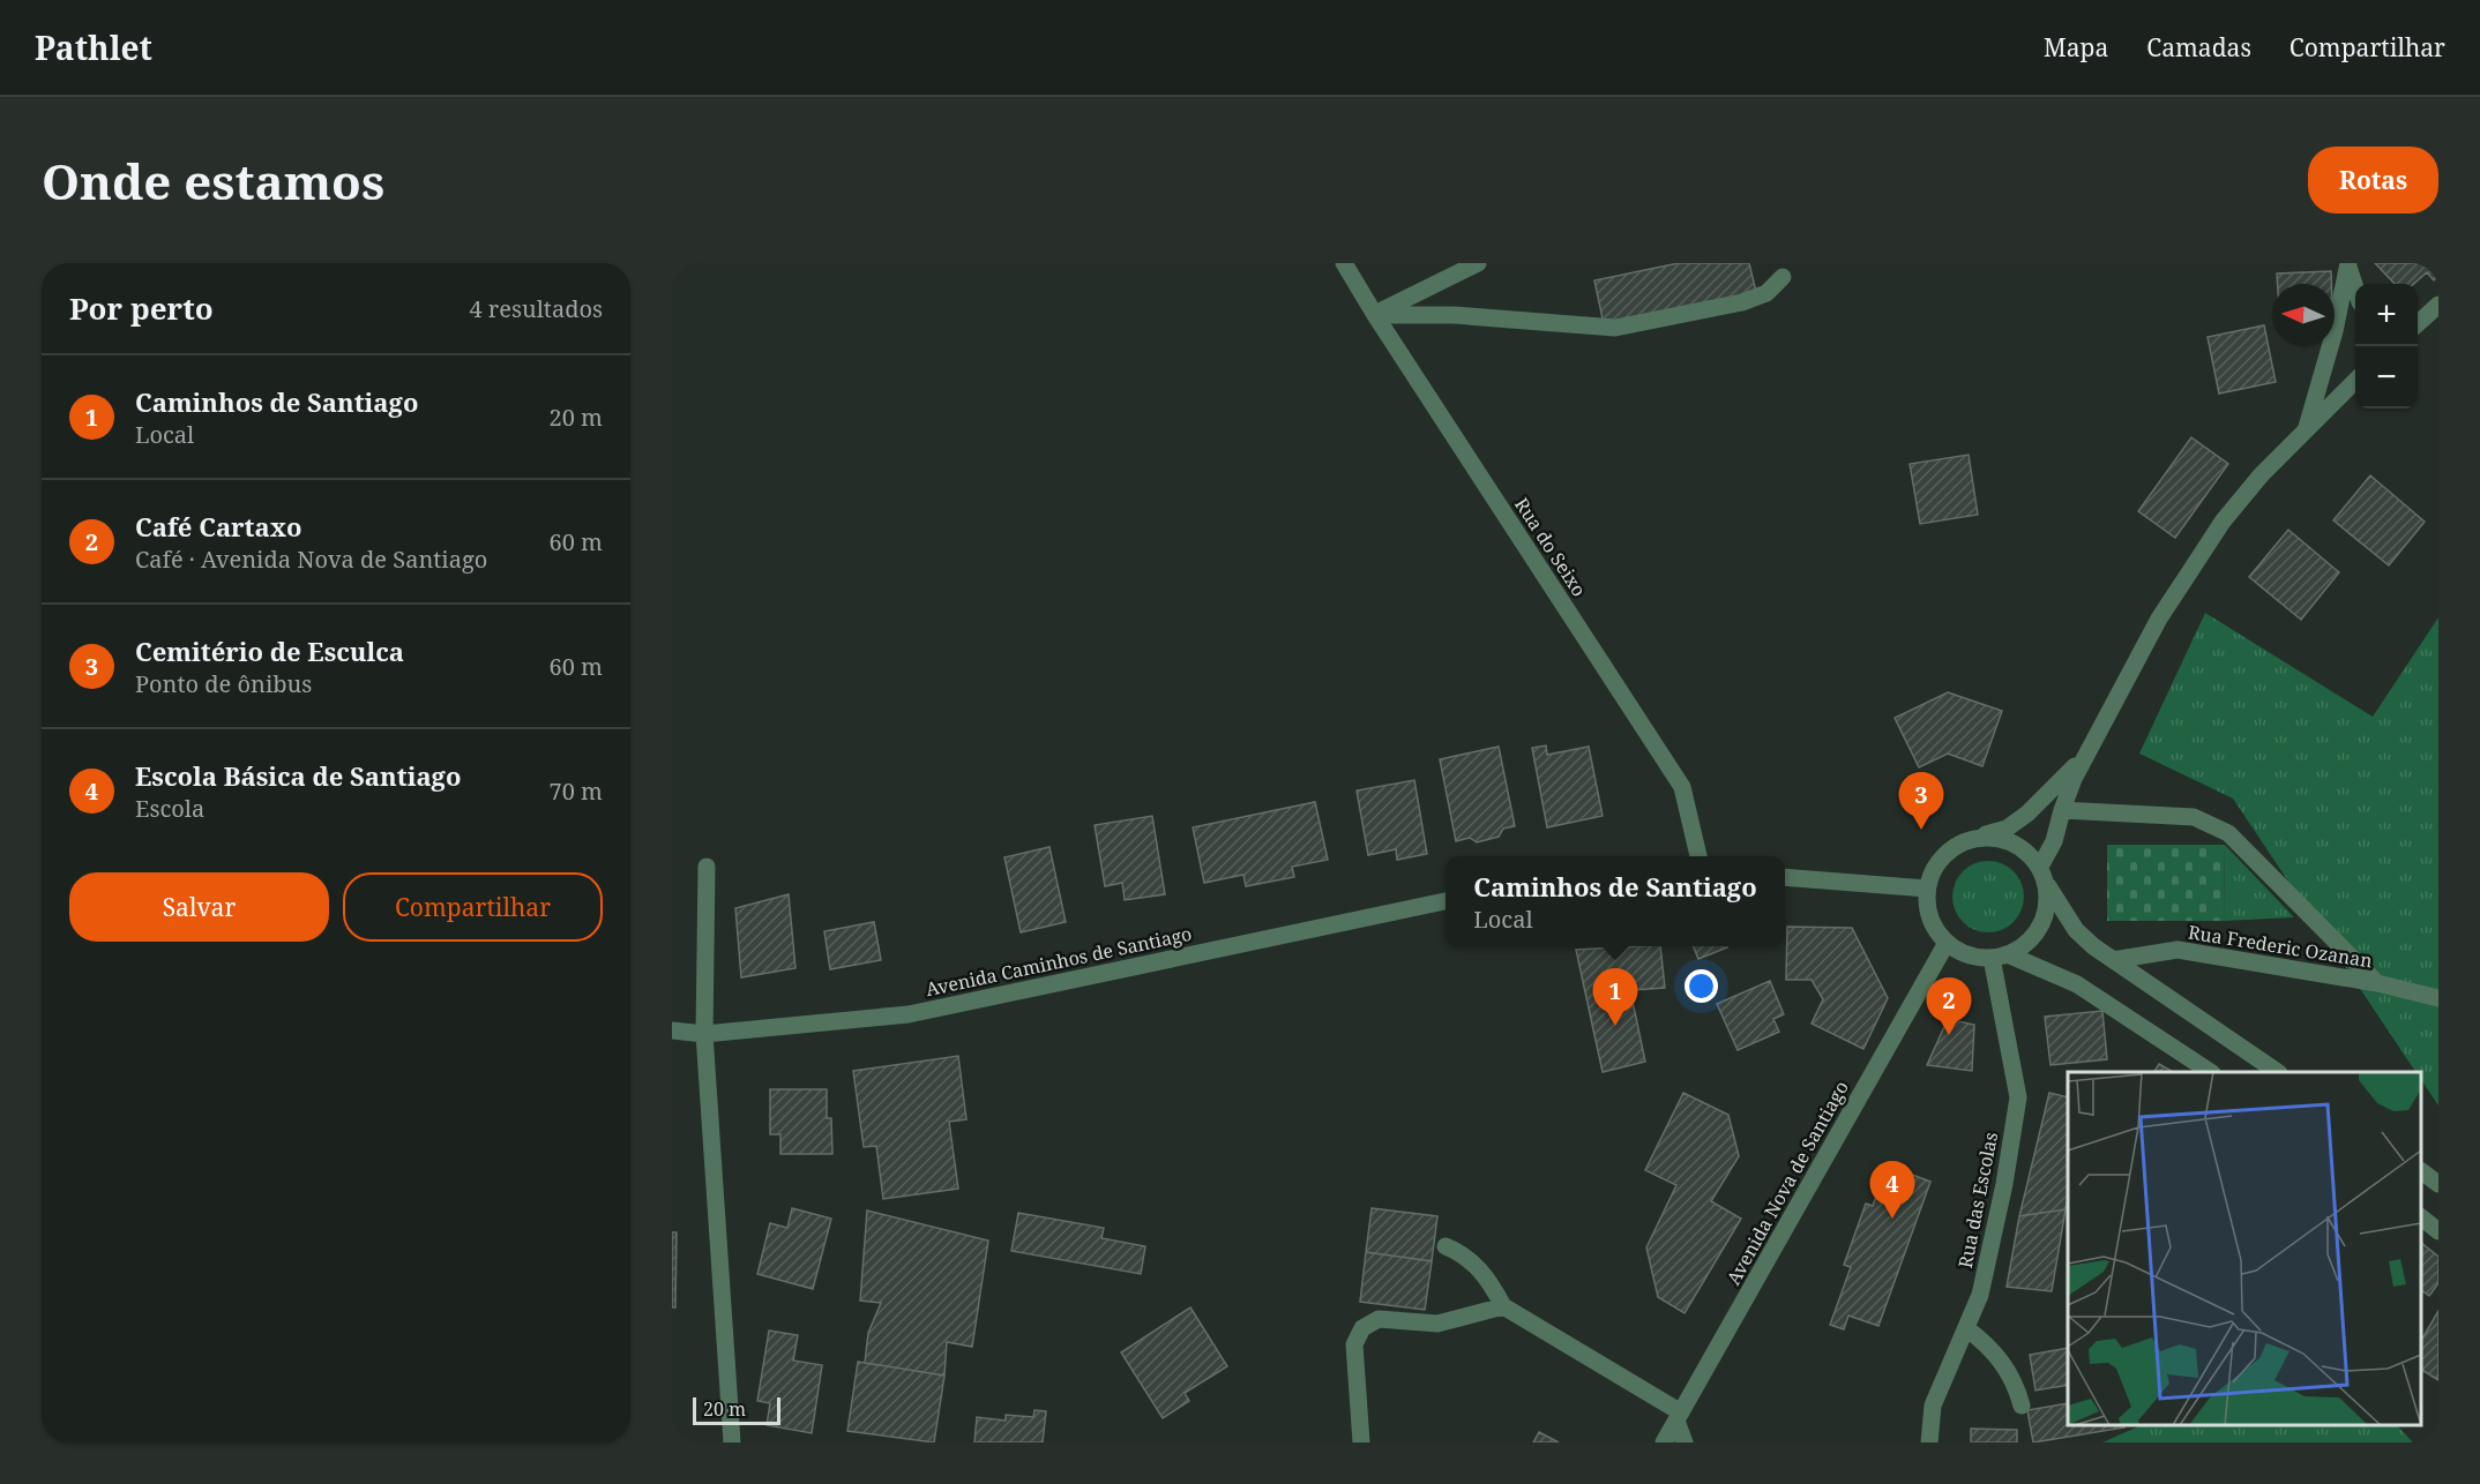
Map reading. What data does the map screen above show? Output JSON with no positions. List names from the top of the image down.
{
  "streets": {
    "street": [
      "Rua do Seixo",
      "Rua Frederic Ozanan",
      "Avenida Caminhos de Santiago",
      "Avenida Nova de Santiago",
      "Rua das Escolas"
    ]
  },
  "crossings": [
    ["Avenida Nova de Santiago", "Rua das Escolas"]
  ],
  "scale_bar": "20 m",
  "north": "left",
  "page": {
    "header": "Pathlet",
    "nav": ["Mapa", "Camadas", "Compartilhar"],
    "buttons": [
      "Rotas",
      ["Salvar", "Compartilhar"]
    ],
    "title": "Onde estamos",
    "heading": ["Por perto", "4 resultados"],
    "map_buttons": ["+", "−"],
    "list": [
      {
        "mark": "1",
        "name": "Caminhos de Santiago",
        "note": "Local",
        "value": "20 m"
      },
      {
        "mark": "2",
        "name": "Café Cartaxo",
        "note": "Café · Avenida Nova de Santiago",
        "value": "60 m"
      },
      {
        "mark": "3",
        "name": "Cemitério de Esculca",
        "note": "Ponto de ônibus",
        "value": "60 m"
      },
      {
        "mark": "4",
        "name": "Escola Básica de Santiago",
        "note": "Escola",
        "value": "70 m"
      }
    ],
    "pins": [
      "3",
      "1",
      "2",
      "4"
    ],
    "popup": ["Caminhos de Santiago", "Local"],
    "scale": "20 m"
  }
}
